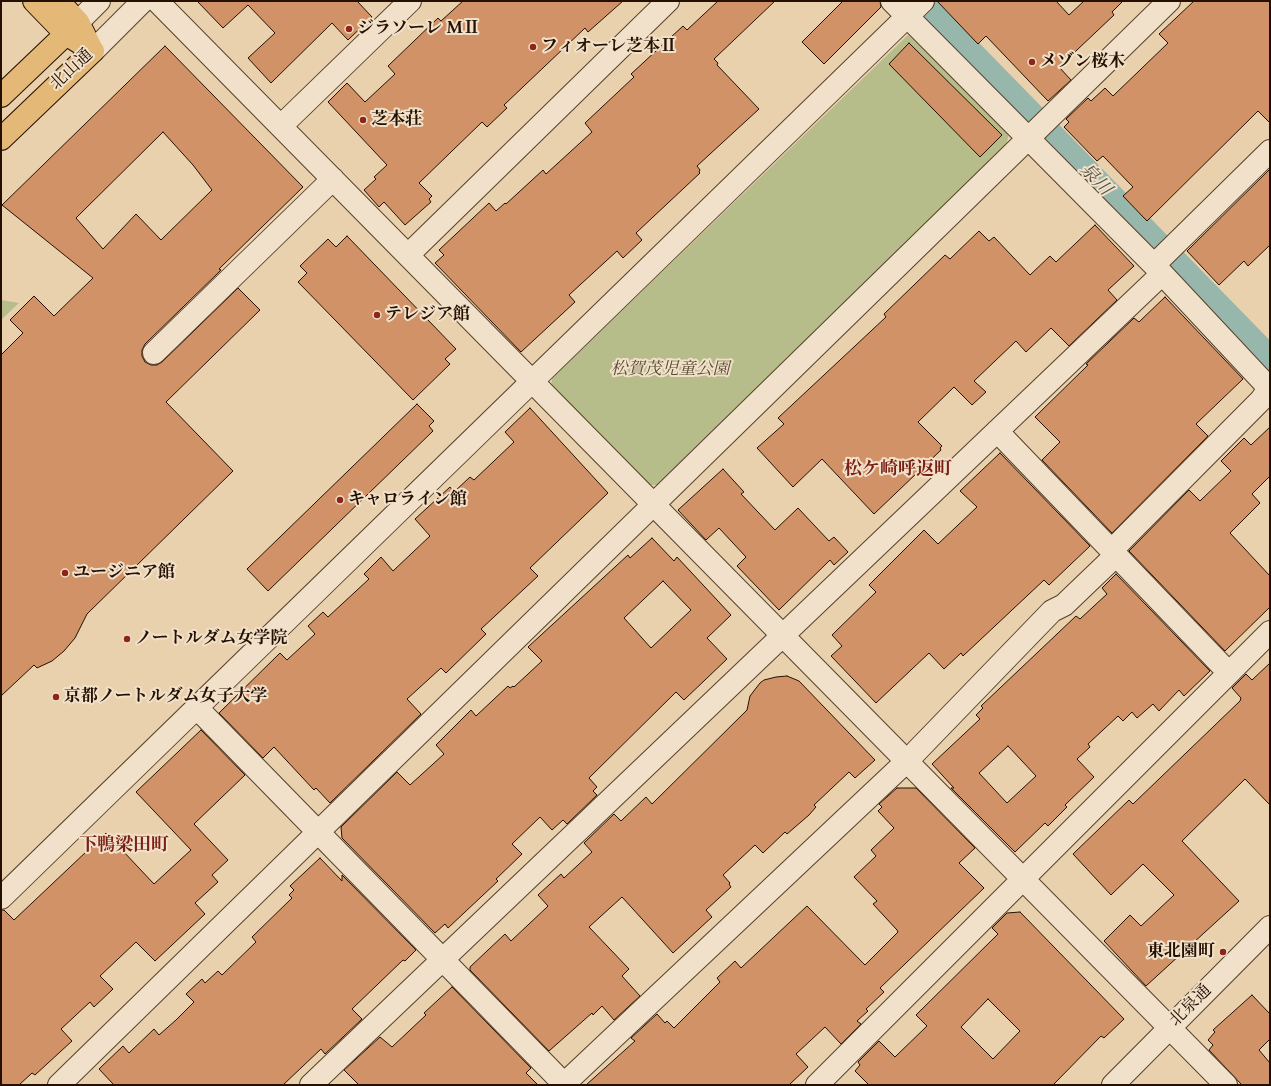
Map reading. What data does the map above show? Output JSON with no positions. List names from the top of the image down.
{
  "streets": {
    "main road": ["北山通"],
    "street": ["北泉通"]
  },
  "districts": ["松ケ崎呼返町", "下鴨梁田町"],
  "water": ["泉川"],
  "parks": ["松賀茂児童公園"],
  "places": [
    "ジラソーレ MⅡ",
    "フィオーレ芝本Ⅱ",
    "メゾン桜木",
    "芝本荘",
    "テレジア館",
    "キャロライン館",
    "ユージニア館",
    "ノートルダム女学院",
    "京都ノートルダム女子大学",
    "東北園町"
  ]
}
